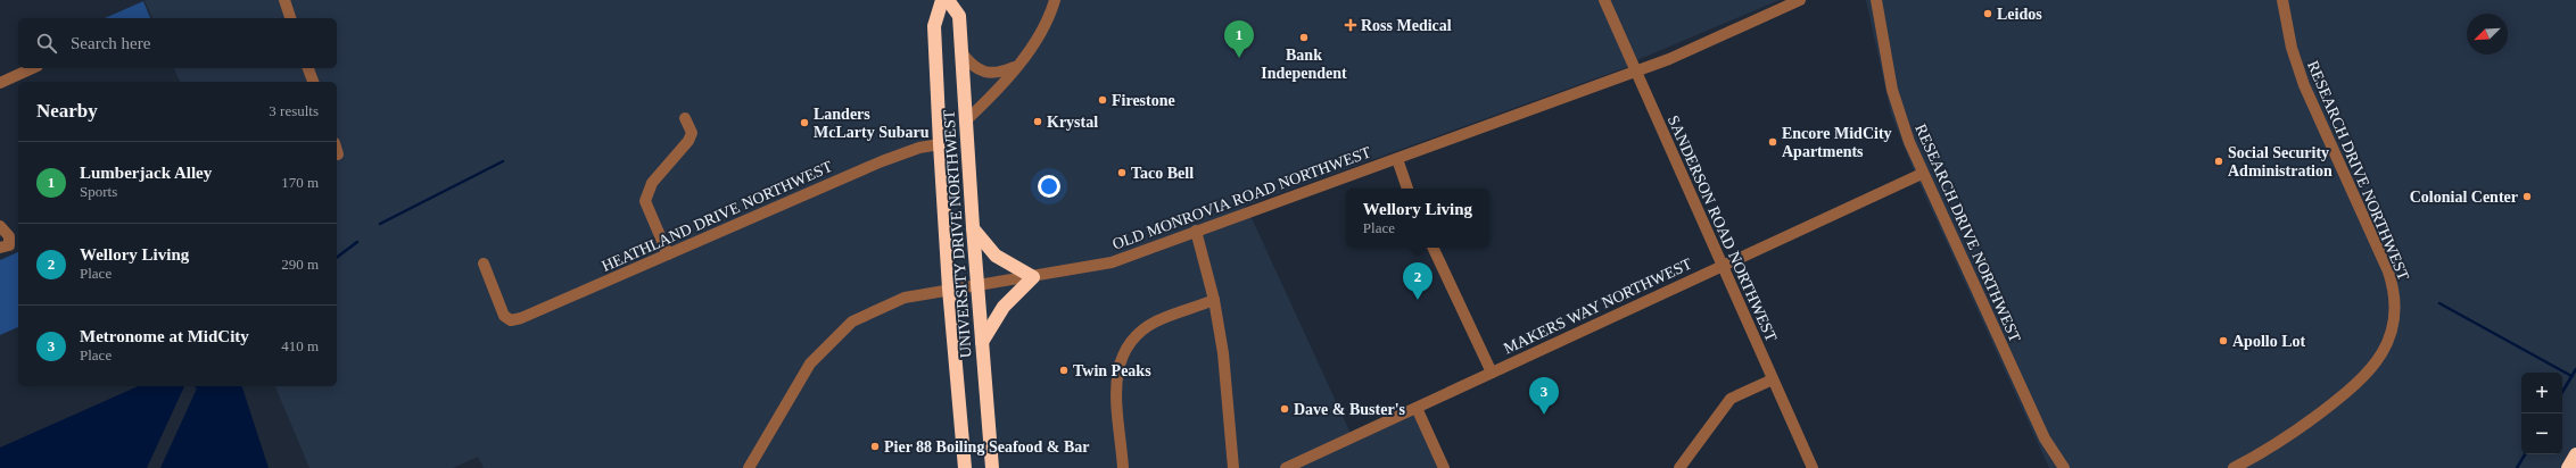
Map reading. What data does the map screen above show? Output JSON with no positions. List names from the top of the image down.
{
  "streets": {
    "highway": ["UNIVERSITY DRIVE NORTHWEST"],
    "street": [
      "RESEARCH DRIVE NORTHWEST",
      "OLD MONROVIA ROAD NORTHWEST",
      "HEATHLAND DRIVE NORTHWEST",
      "SANDERSON ROAD NORTHWEST",
      "MAKERS WAY NORTHWEST"
    ]
  },
  "crossings": [
    ["RESEARCH DRIVE NORTHWEST", "MAKERS WAY NORTHWEST"],
    ["OLD MONROVIA ROAD NORTHWEST", "SANDERSON ROAD NORTHWEST"],
    ["OLD MONROVIA ROAD NORTHWEST", "UNIVERSITY DRIVE NORTHWEST"],
    ["HEATHLAND DRIVE NORTHWEST", "UNIVERSITY DRIVE NORTHWEST"],
    ["SANDERSON ROAD NORTHWEST", "MAKERS WAY NORTHWEST"]
  ],
  "places": {
    "other": [
      "Leidos",
      "Bank Independent",
      "Firestone",
      "Krystal",
      "Landers McLarty Subaru",
      "Encore MidCity Apartments",
      "Social Security Administration",
      "Taco Bell",
      "Colonial Center",
      "Apollo Lot",
      "Twin Peaks",
      "Dave & Buster's",
      "Pier 88 Boiling Seafood & Bar"
    ],
    "health": ["Ross Medical"]
  },
  "north": "bottom left",
  "page": {
    "search": "Search here",
    "pins": ["1", "2", "3"],
    "heading": ["Nearby", "3 results"],
    "list": [
      {
        "mark": "1",
        "name": "Lumberjack Alley",
        "note": "Sports",
        "value": "170 m"
      },
      {
        "mark": "2",
        "name": "Wellory Living",
        "note": "Place",
        "value": "290 m"
      },
      {
        "mark": "3",
        "name": "Metronome at MidCity",
        "note": "Place",
        "value": "410 m"
      }
    ],
    "popup": ["Wellory Living", "Place"],
    "map_buttons": ["+", "−"]
  }
}
